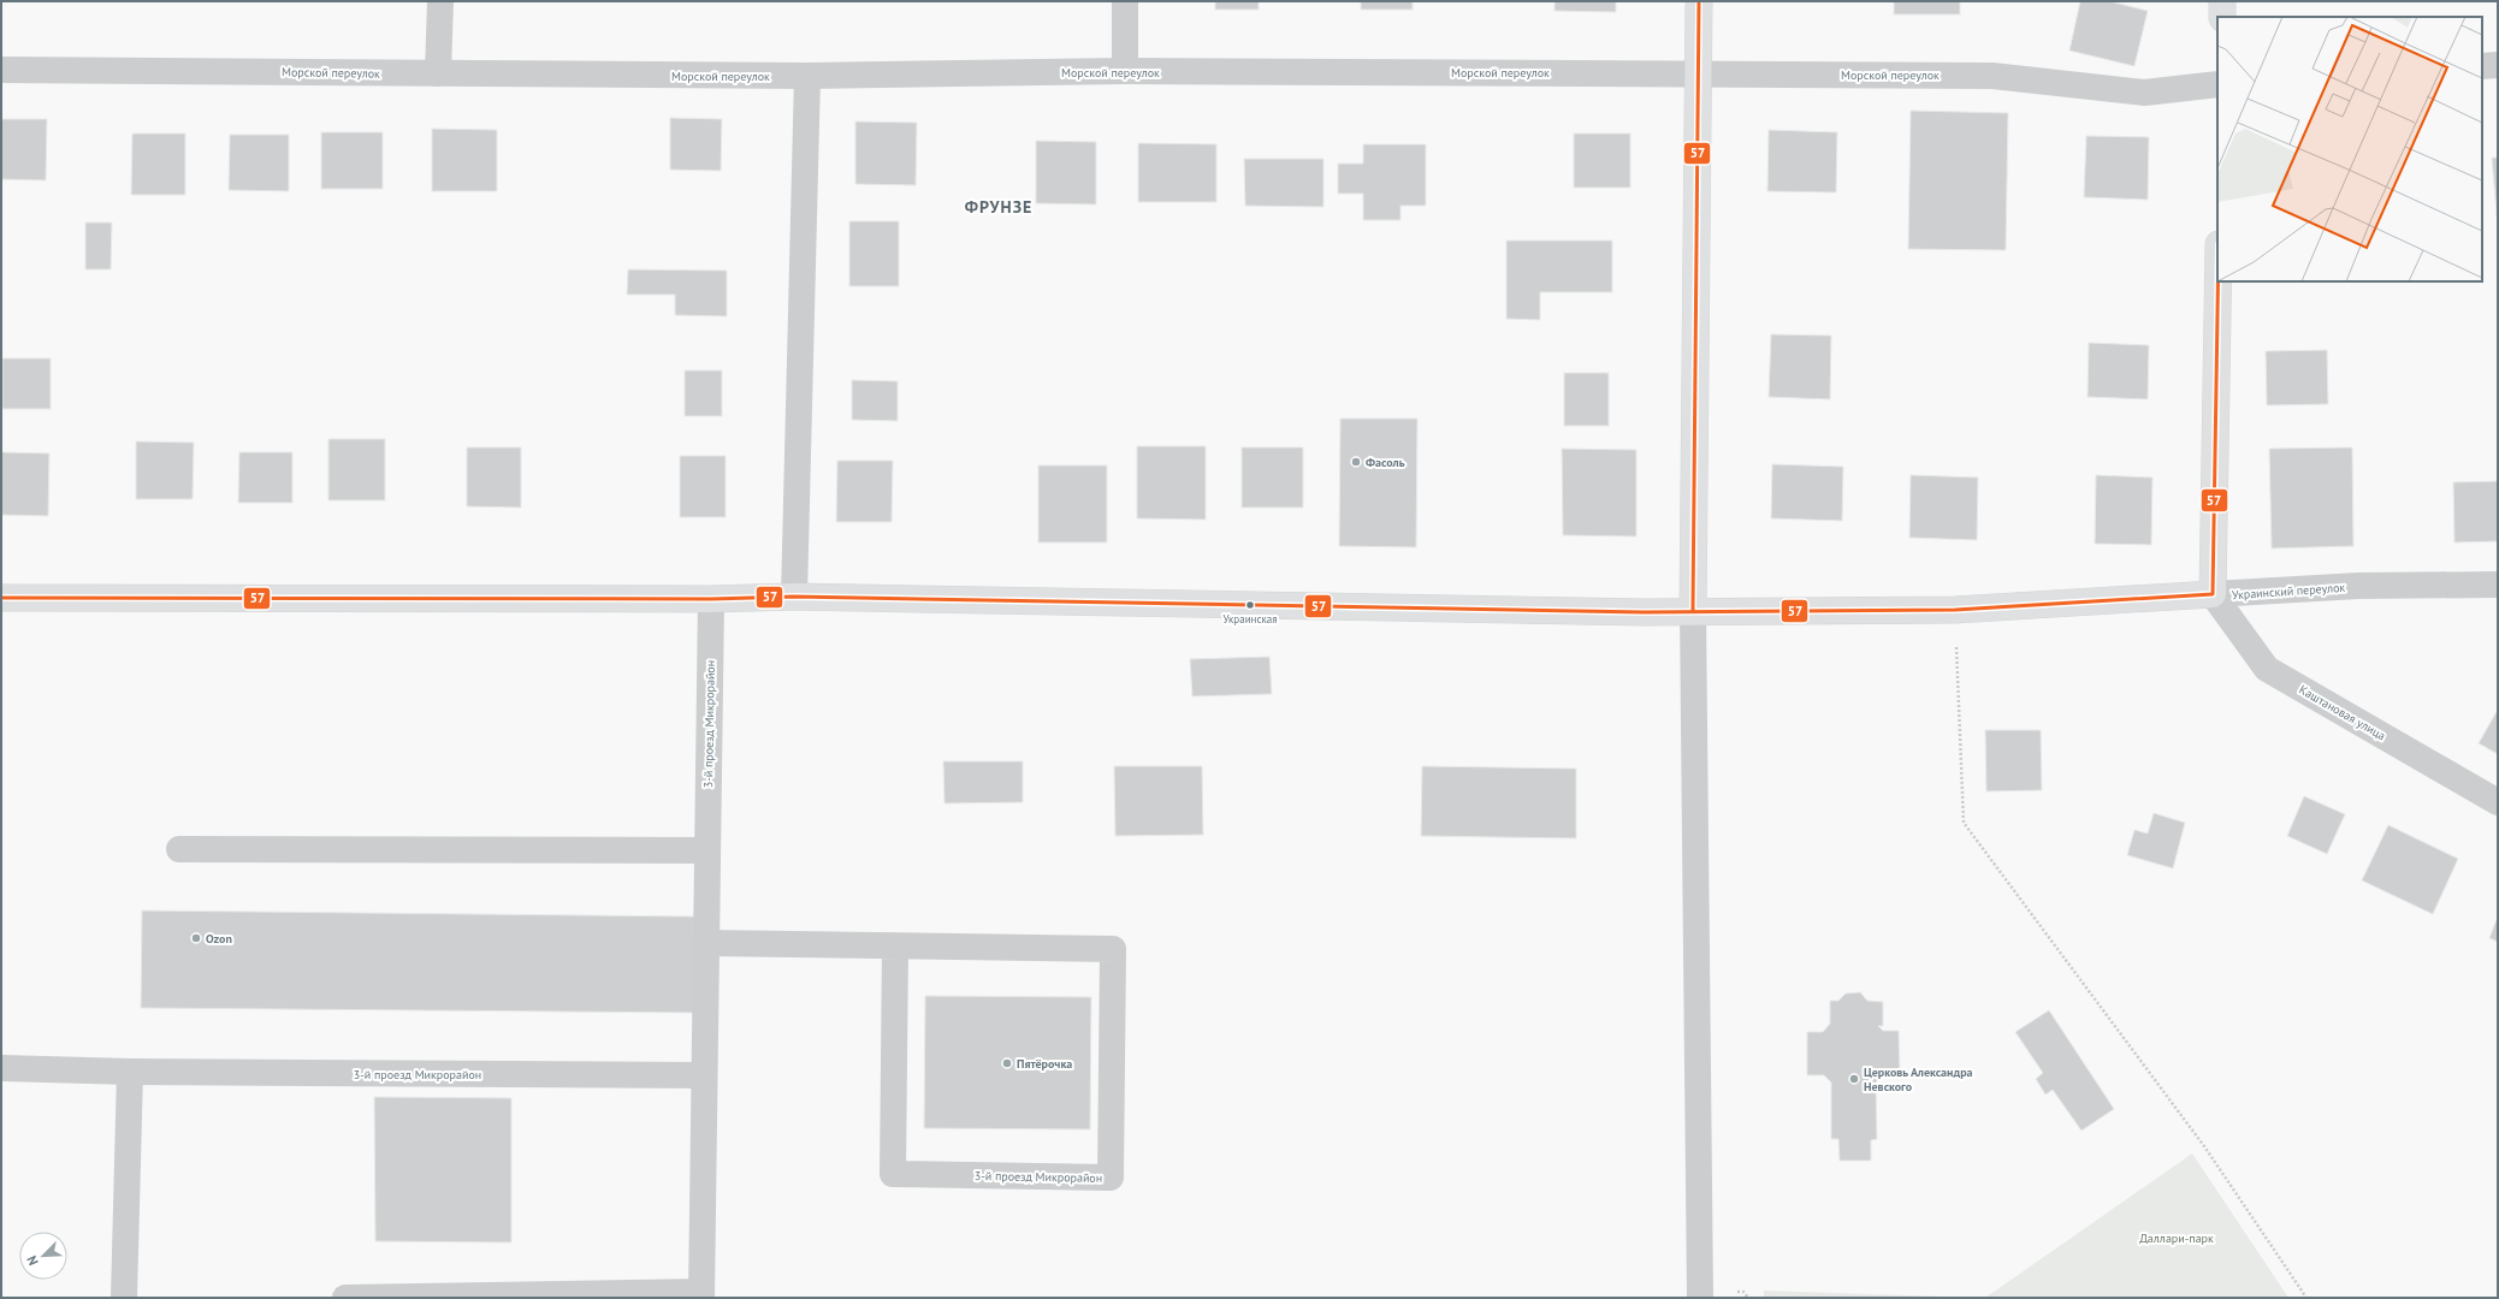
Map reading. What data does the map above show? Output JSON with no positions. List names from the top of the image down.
{
  "streets": {
    "main road": ["Украинский переулок"],
    "street": ["Морской переулок", "Каштановая улица", "3-й проезд Микрорайон"]
  },
  "crossings": [
    ["Украинский переулок", "Каштановая улица"],
    ["Украинский переулок", "3-й проезд Микрорайон"]
  ],
  "districts": ["ФРУНЗЕ"],
  "parks": ["Даллари-парк"],
  "places": [
    "Фасоль",
    "Украинская",
    "Ozon",
    "Пятёрочка",
    "Церковь Александра Невского"
  ],
  "lines": ["transit line 57"],
  "north": "bottom left"
}
